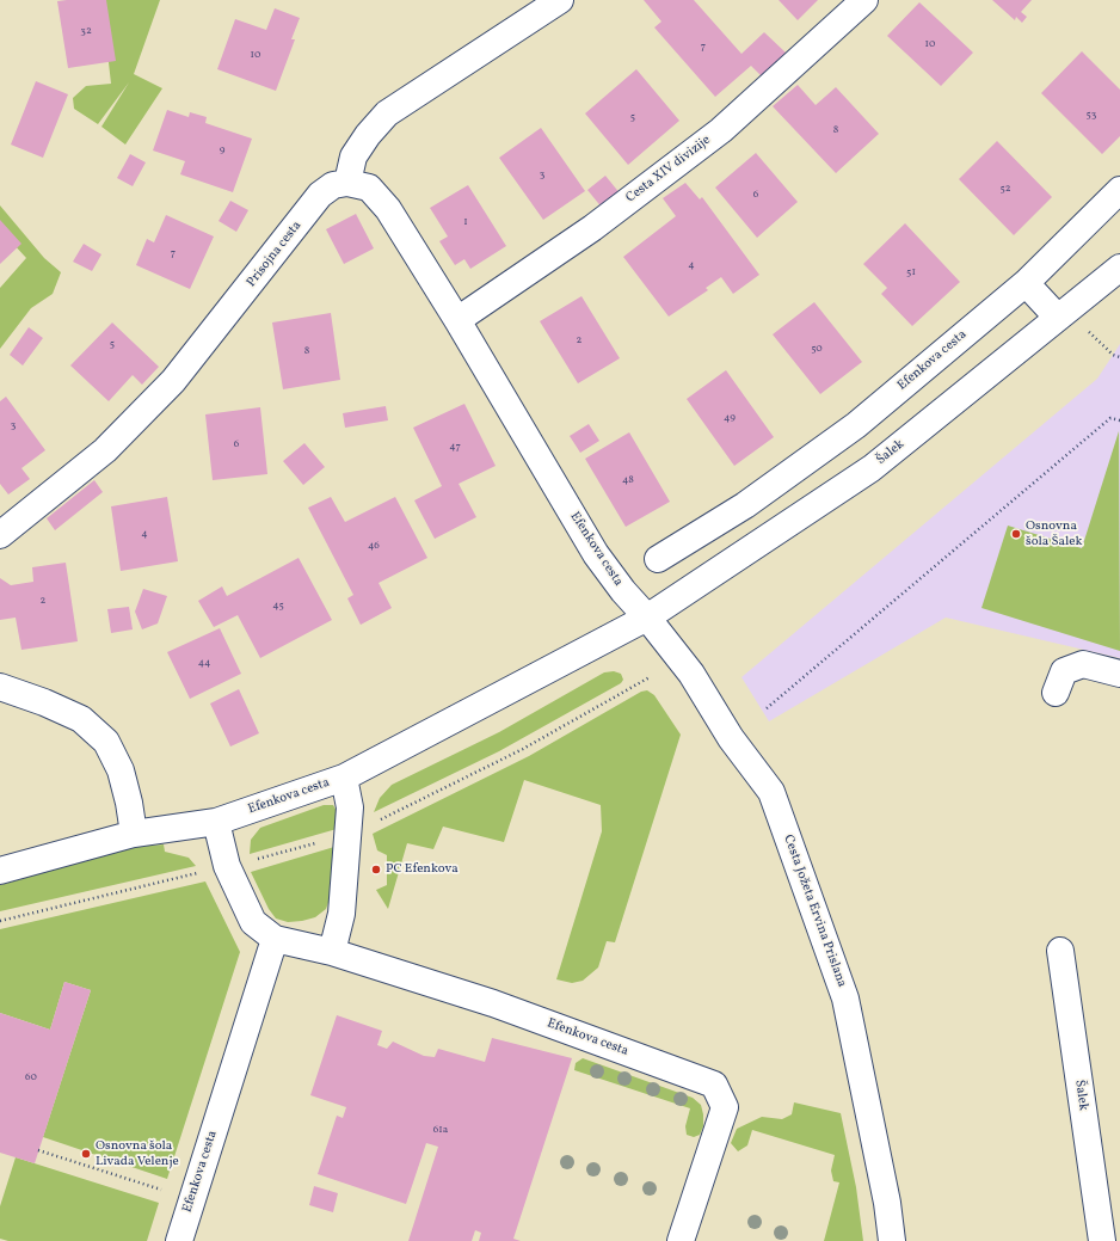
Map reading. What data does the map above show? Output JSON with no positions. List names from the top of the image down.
{
  "streets": {
    "street": [
      "Cesta XIV divizije",
      "Prisojna cesta",
      "Efenkova cesta",
      "Šalek",
      "Cesta Jožeta Ervina Prislana"
    ]
  },
  "crossings": [
    ["Cesta XIV divizije", "Efenkova cesta"],
    ["Prisojna cesta", "Efenkova cesta"],
    ["Efenkova cesta", "Šalek"],
    ["Efenkova cesta", "Cesta Jožeta Ervina Prislana"],
    ["Šalek", "Cesta Jožeta Ervina Prislana"]
  ],
  "places": ["Osnovna šola Šalek", "PC Efenkova", "Osnovna šola Livada Velenje"],
  "house_numbers": [
    "32",
    "10",
    "7",
    "10",
    "53",
    "5",
    "8",
    "9",
    "3",
    "52",
    "6",
    "1",
    "7",
    "4",
    "51",
    "2",
    "5",
    "50",
    "8",
    "49",
    "3",
    "6",
    "47",
    "48",
    "4",
    "46",
    "2",
    "45",
    "44",
    "60",
    "61a"
  ]
}
